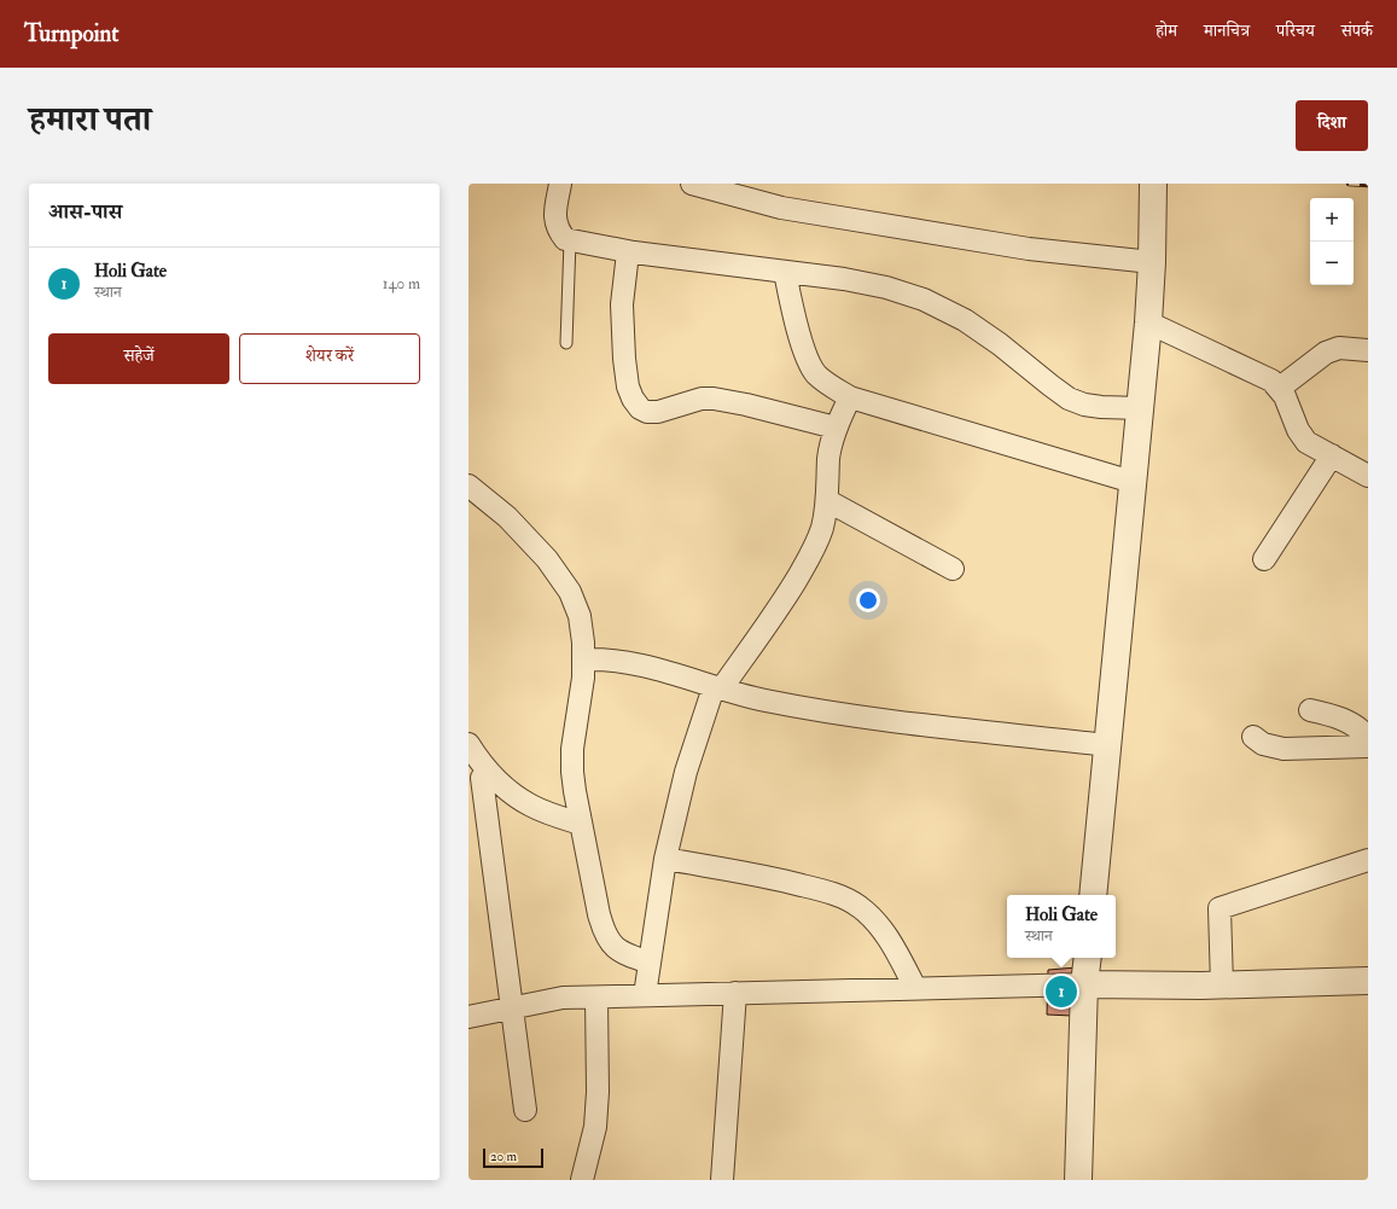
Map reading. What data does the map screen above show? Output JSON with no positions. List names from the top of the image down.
{
  "scale_bar": "20 m",
  "page": {
    "header": "Turnpoint",
    "nav": [
      "होम",
      "मानचित्र",
      "परिचय",
      "संपर्क"
    ],
    "title": "हमारा पता",
    "buttons": [
      "दिशा",
      ["सहेजें", "शेयर करें"]
    ],
    "heading": "आस-पास",
    "map_buttons": ["+", "−"],
    "list": [
      {
        "mark": "1",
        "name": "Holi Gate",
        "note": "स्थान",
        "value": "140 m"
      }
    ],
    "popup": ["Holi Gate", "स्थान"],
    "pins": "1",
    "scale": "20 m"
  }
}
